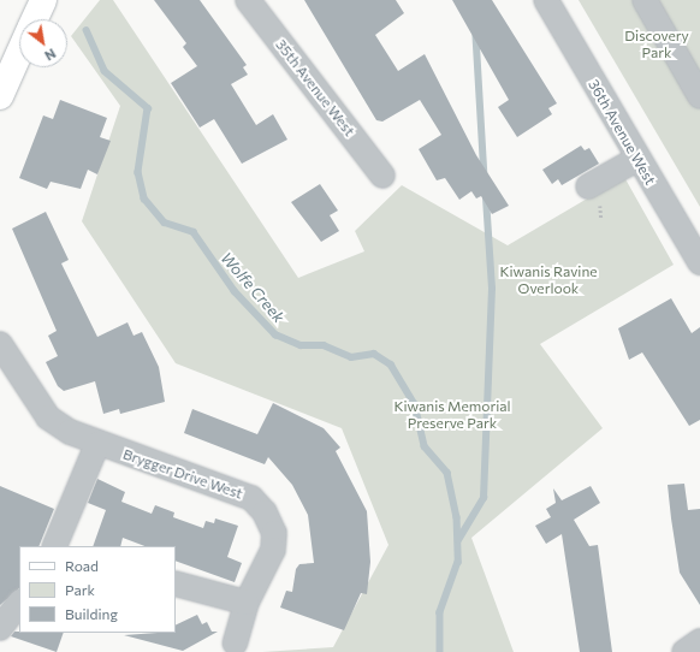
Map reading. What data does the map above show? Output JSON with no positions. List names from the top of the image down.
{
  "streets": {
    "street": ["35th Avenue West", "36th Avenue West", "Brygger Drive West"]
  },
  "water": ["Wolfe Creek"],
  "parks": ["Discovery Park", "Kiwanis Ravine Overlook", "Kiwanis Memorial Preserve Park"],
  "legend": ["Road", "Park", "Building"],
  "north": "bottom right"
}
